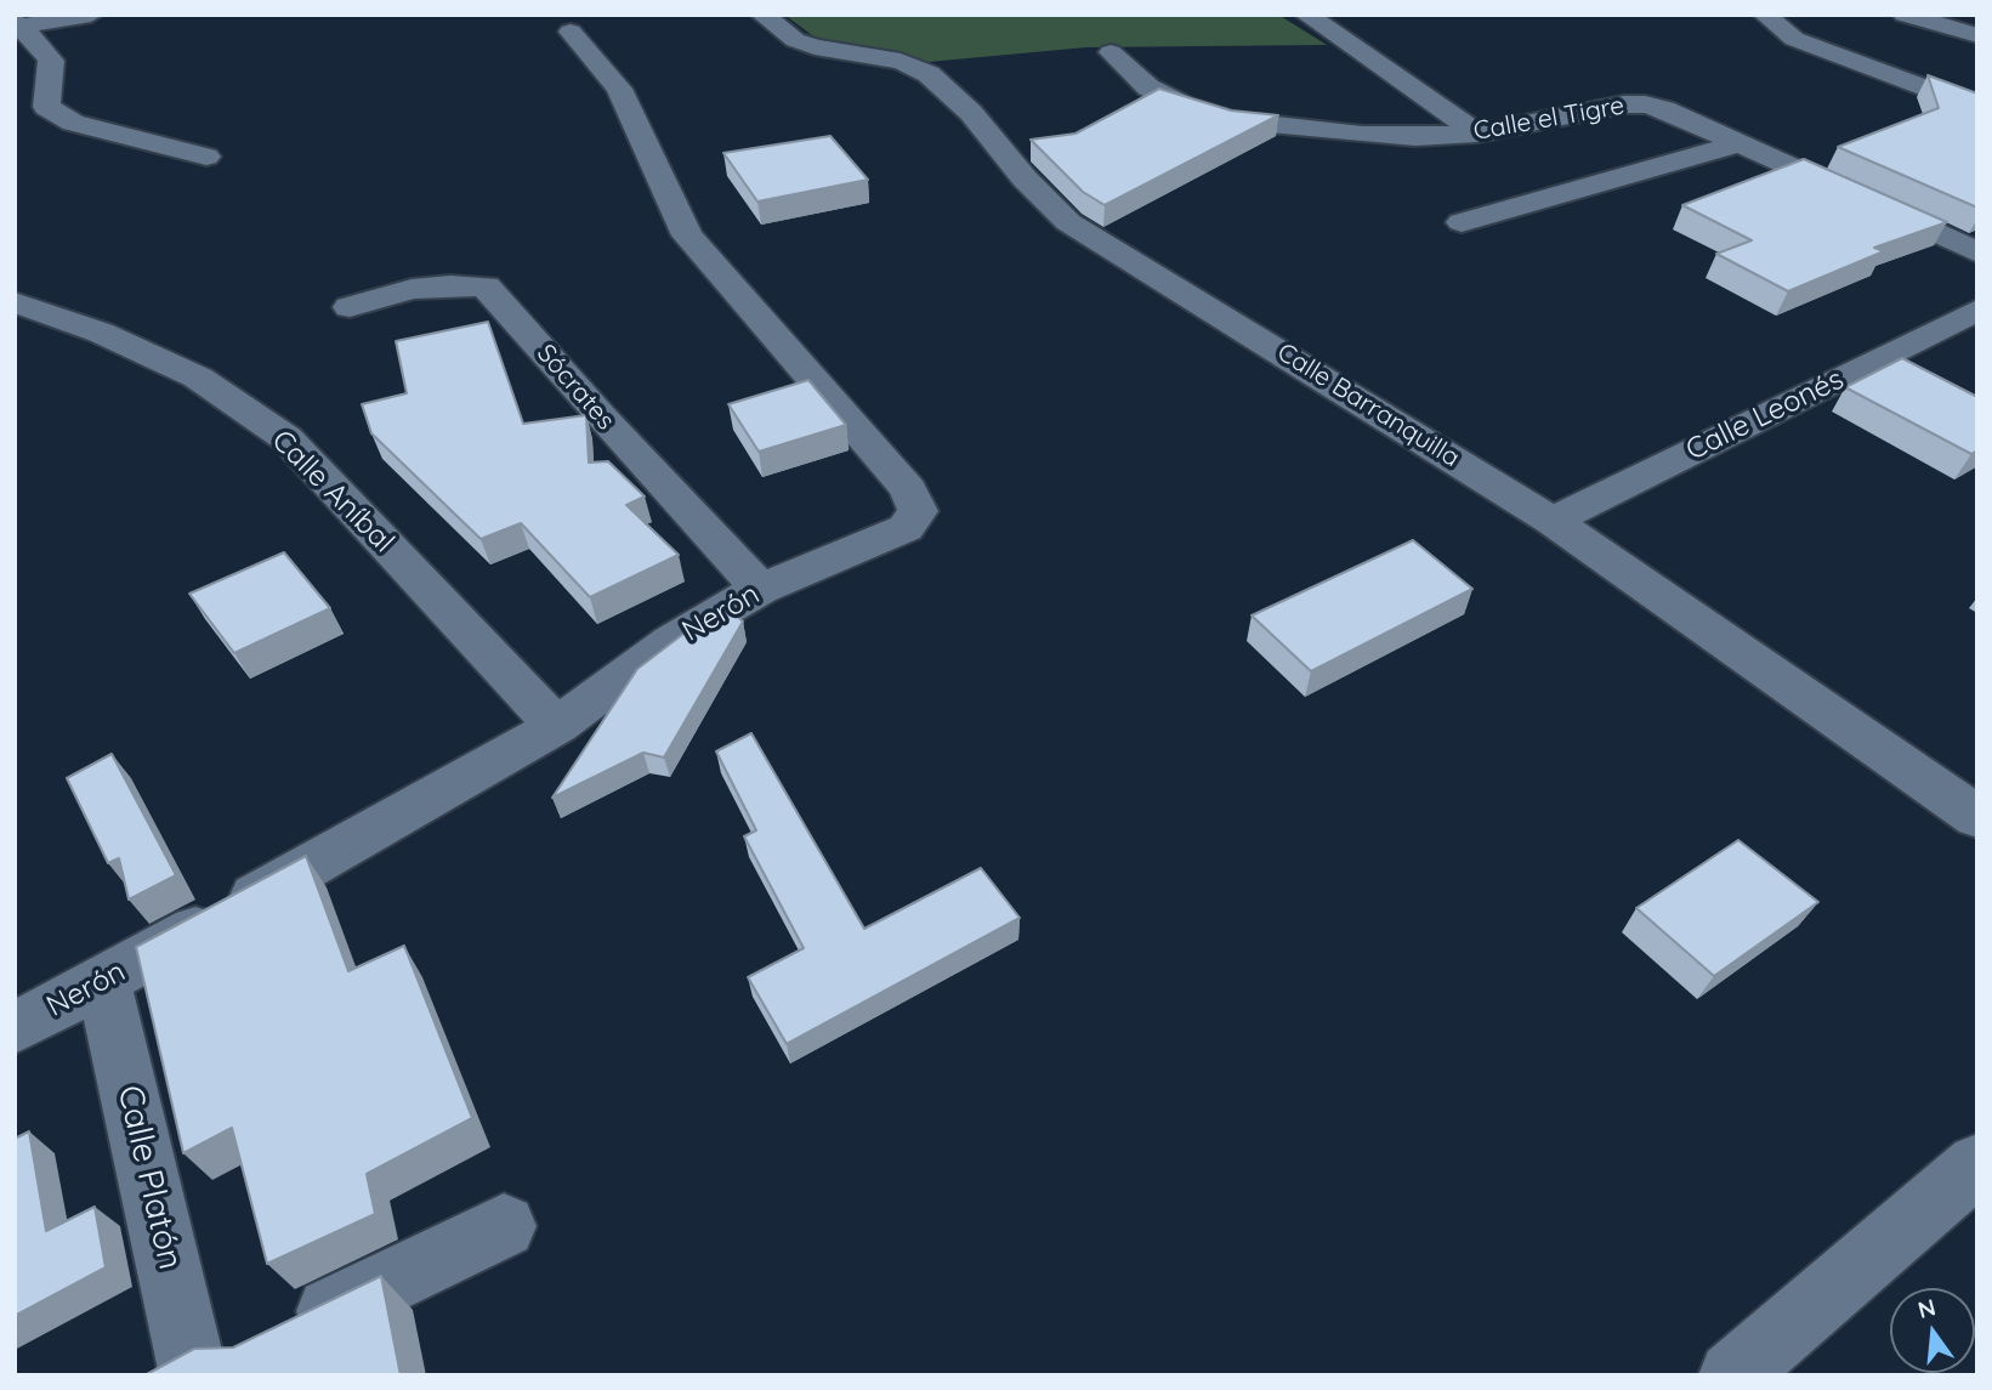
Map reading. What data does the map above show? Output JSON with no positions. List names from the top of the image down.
{
  "streets": {
    "street": [
      "Calle el Tigre",
      "Sócrates",
      "Calle Barranquilla",
      "Calle Leonés",
      "Calle Aníbal",
      "Nerón",
      "Calle Platón"
    ]
  },
  "crossings": [
    ["Sócrates", "Nerón"],
    ["Calle Barranquilla", "Calle Leonés"],
    ["Calle Aníbal", "Nerón"],
    ["Nerón", "Calle Platón"]
  ],
  "north": "top"
}
